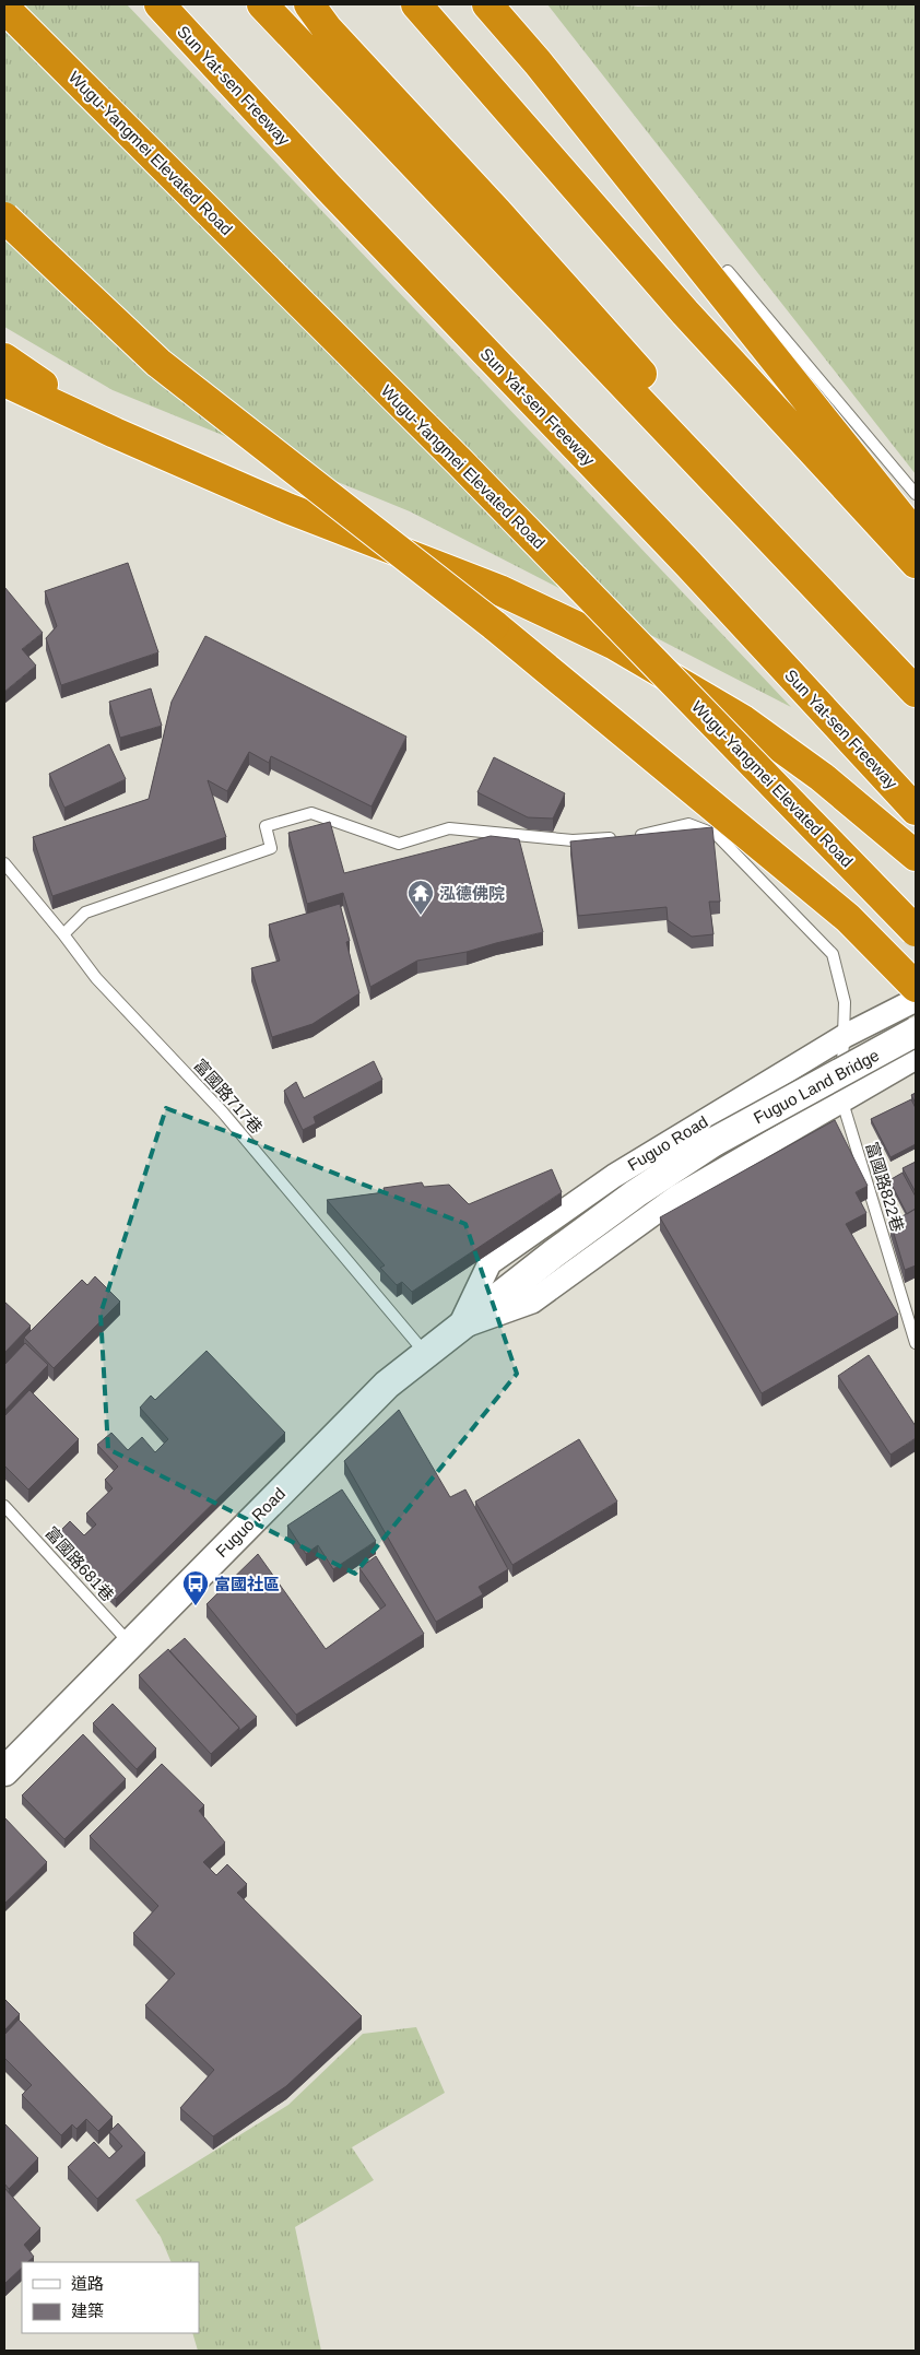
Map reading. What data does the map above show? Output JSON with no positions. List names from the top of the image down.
{
  "streets": {
    "highway": ["Sun Yat-sen Freeway", "Wugu-Yangmei Elevated Road"],
    "street": ["Fuguo Land Bridge", "Fuguo Road"],
    "lane": ["富國路717巷", "富國路822巷", "富國路681巷"]
  },
  "crossings": [
    ["Fuguo Land Bridge", "Fuguo Road"],
    ["富國路717巷", "Fuguo Road"],
    ["Fuguo Road", "富國路822巷"],
    ["Fuguo Road", "富國路681巷"]
  ],
  "places": {
    "temple": ["泓德佛院"],
    "bus stop": ["富國社區"]
  },
  "legend": ["道路", "建築"]
}
